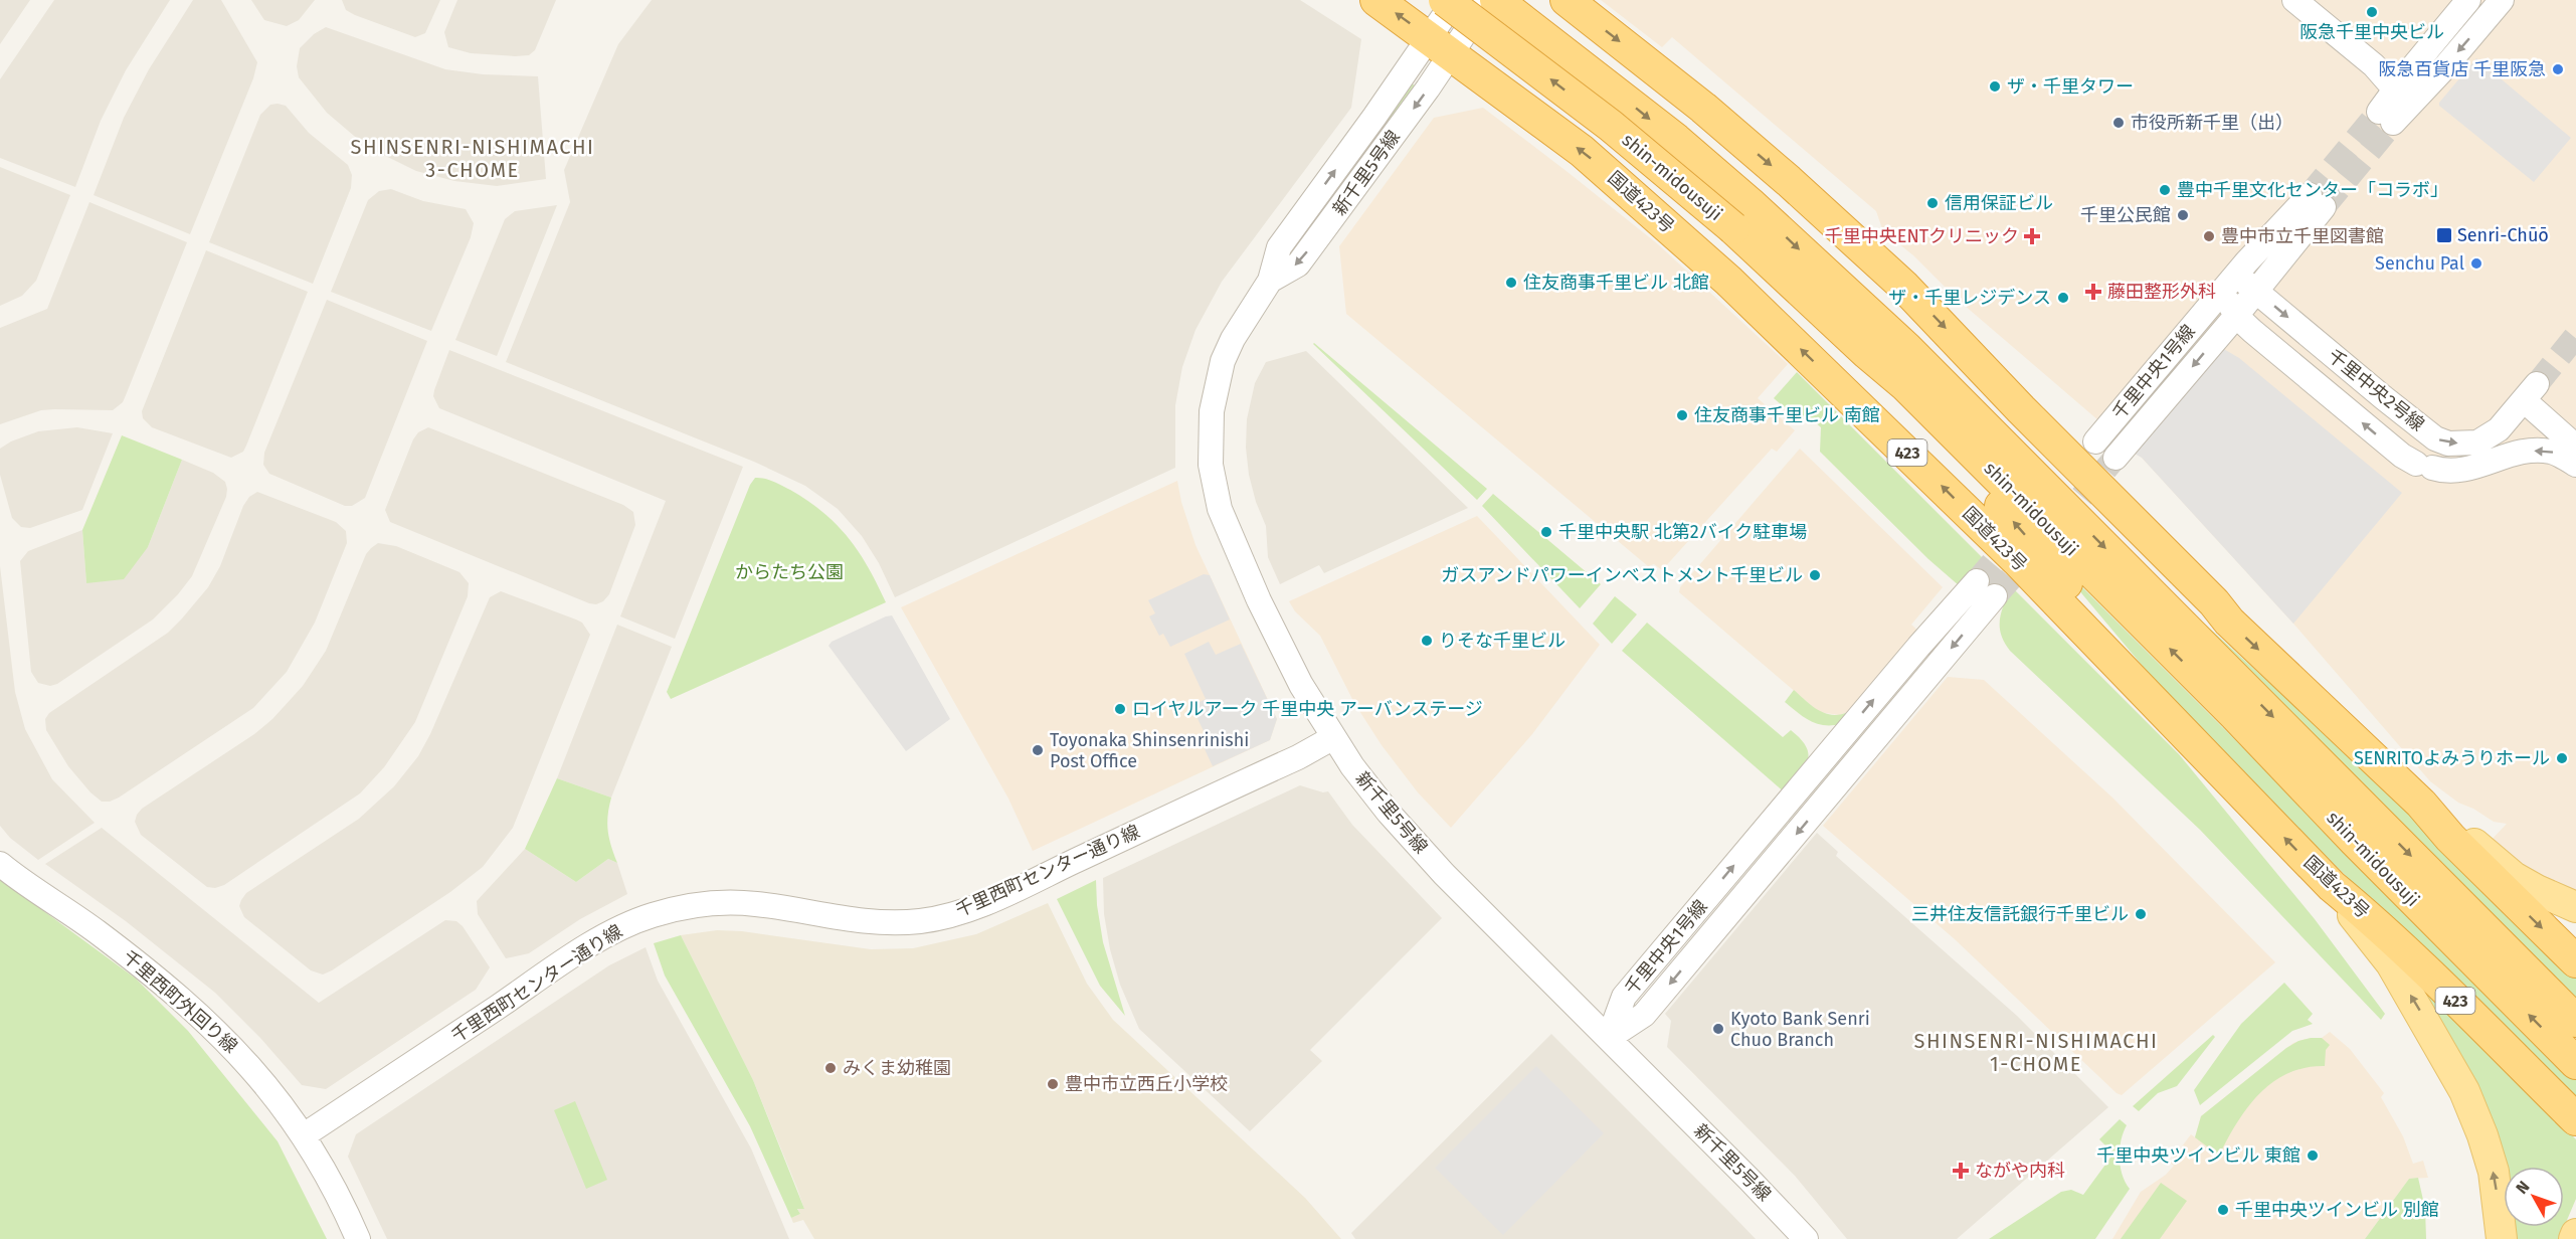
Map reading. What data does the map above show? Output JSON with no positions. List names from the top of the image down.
{
  "streets": {
    "highway": ["shin-midousuji", "国道423号", "423"],
    "street": [
      "新千里5号線",
      "千里中央1号線",
      "千里中央2号線",
      "千里西町センター通り線",
      "千里西町外回り線"
    ]
  },
  "crossings": [
    ["新千里5号線", "国道423号"],
    ["新千里5号線", "千里中央1号線"],
    ["新千里5号線", "千里西町センター通り線"],
    ["千里中央1号線", "千里中央2号線"],
    ["千里西町センター通り線", "千里西町外回り線"]
  ],
  "districts": ["SHINSENRI-NISHIMACHI 3-CHOME", "SHINSENRI-NISHIMACHI 1-CHOME"],
  "parks": ["からたち公園"],
  "places": {
    "other": [
      "阪急千里中央ビル",
      "阪急百貨店 千里阪急",
      "ザ・千里タワー",
      "市役所新千里（出）",
      "豊中千里文化センター「コラボ」",
      "信用保証ビル",
      "千里公民館",
      "豊中市立千里図書館",
      "Senchu Pal",
      "住友商事千里ビル 北館",
      "ザ・千里レジデンス",
      "住友商事千里ビル 南館",
      "千里中央駅 北第2バイク駐車場",
      "ガスアンドパワーインベストメント千里ビル",
      "りそな千里ビル",
      "ロイヤルアーク 千里中央 アーバンステージ",
      "Toyonaka Shinsenrinishi Post Office",
      "SENRITOよみうりホール",
      "三井住友信託銀行千里ビル",
      "Kyoto Bank Senri Chuo Branch",
      "みくま幼稚園",
      "豊中市立西丘小学校",
      "千里中央ツインビル 東館",
      "千里中央ツインビル 別館"
    ],
    "transit": ["Senri-Chūō"],
    "health": ["千里中央ENTクリニック", "藤田整形外科", "ながや内科"]
  },
  "north": "top left"
}
